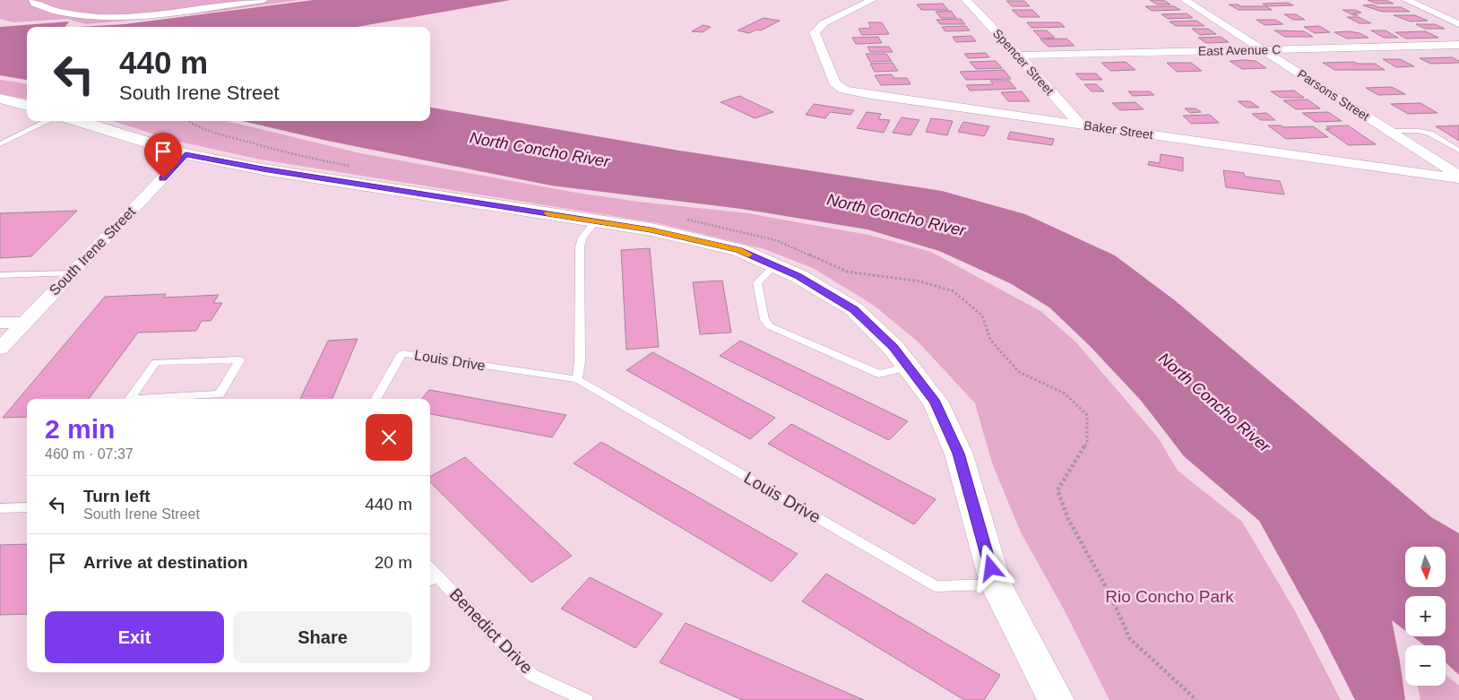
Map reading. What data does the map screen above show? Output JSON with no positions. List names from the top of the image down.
{
  "streets": {
    "street": [
      "East Avenue C",
      "Spencer Street",
      "Parsons Street",
      "Baker Street",
      "South Irene Street"
    ],
    "lane": ["Louis Drive", "Benedict Drive"]
  },
  "crossings": [
    ["East Avenue C", "Spencer Street"],
    ["East Avenue C", "Parsons Street"],
    ["Spencer Street", "Baker Street"],
    ["Parsons Street", "Baker Street"]
  ],
  "water": ["North Concho River"],
  "parks": ["Rio Concho Park"],
  "north": "bottom",
  "page": {
    "turn": ["440 m", "South Irene Street"],
    "heading": ["2 min", "460 m · 07:37"],
    "list": [
      {
        "name": "Turn left",
        "note": "South Irene Street",
        "value": "440 m"
      },
      {
        "name": "Arrive at destination",
        "value": "20 m"
      }
    ],
    "map_buttons": ["+", "−"],
    "buttons": ["Exit", "Share"]
  }
}
